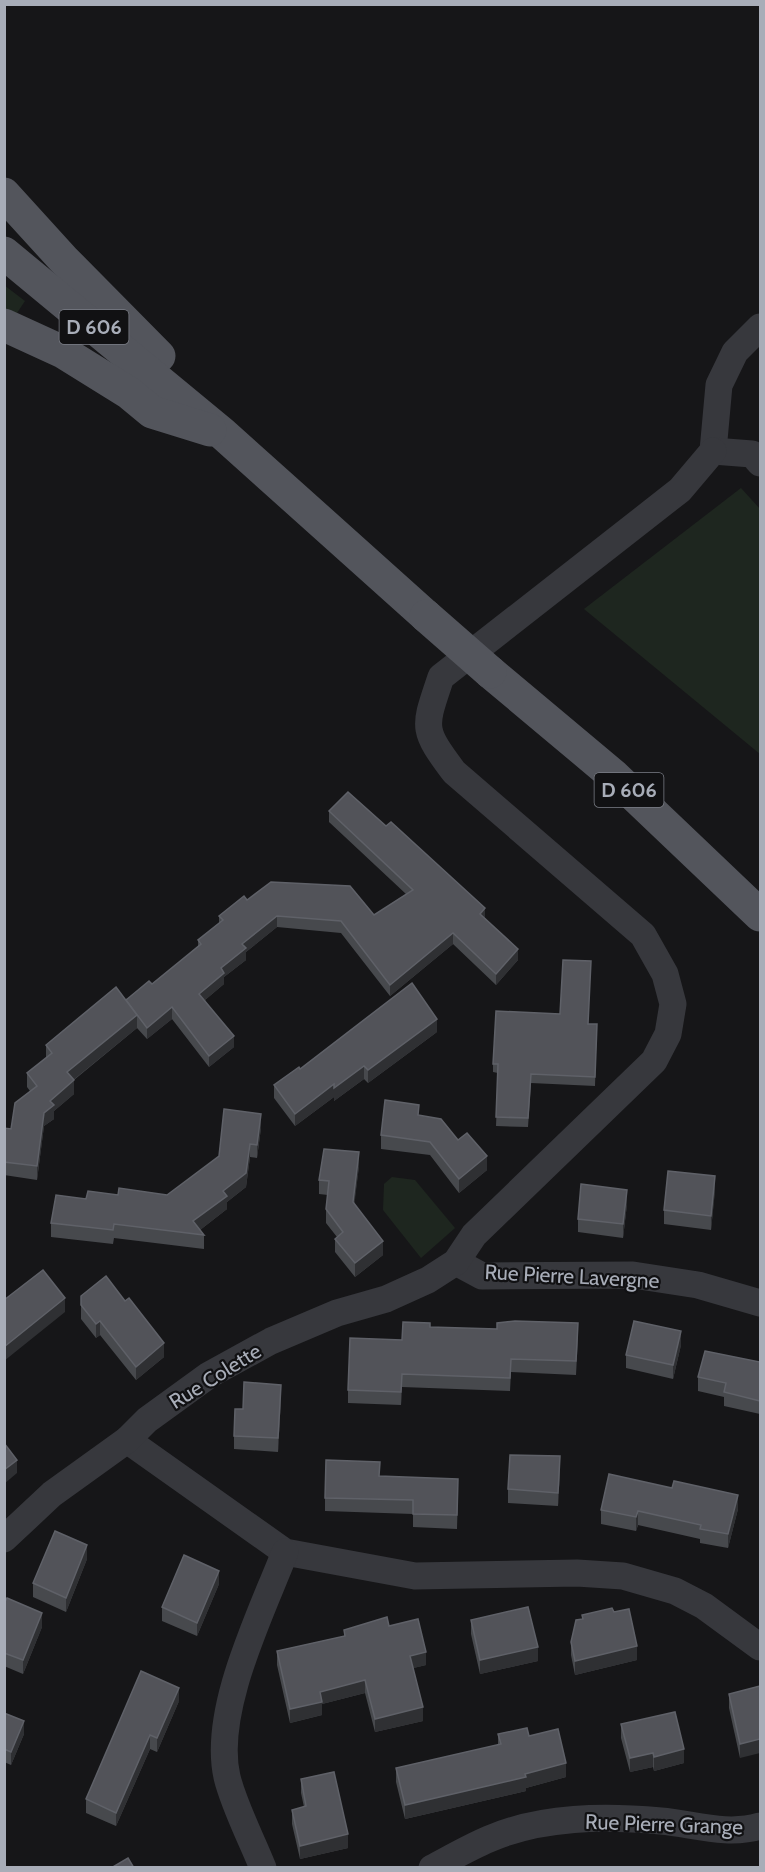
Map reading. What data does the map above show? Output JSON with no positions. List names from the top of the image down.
{
  "streets": {
    "main road": ["D 606"],
    "street": ["Rue Pierre Lavergne", "Rue Colette", "Rue Pierre Grange"]
  },
  "crossings": [
    ["Rue Pierre Lavergne", "Rue Colette"]
  ]
}
